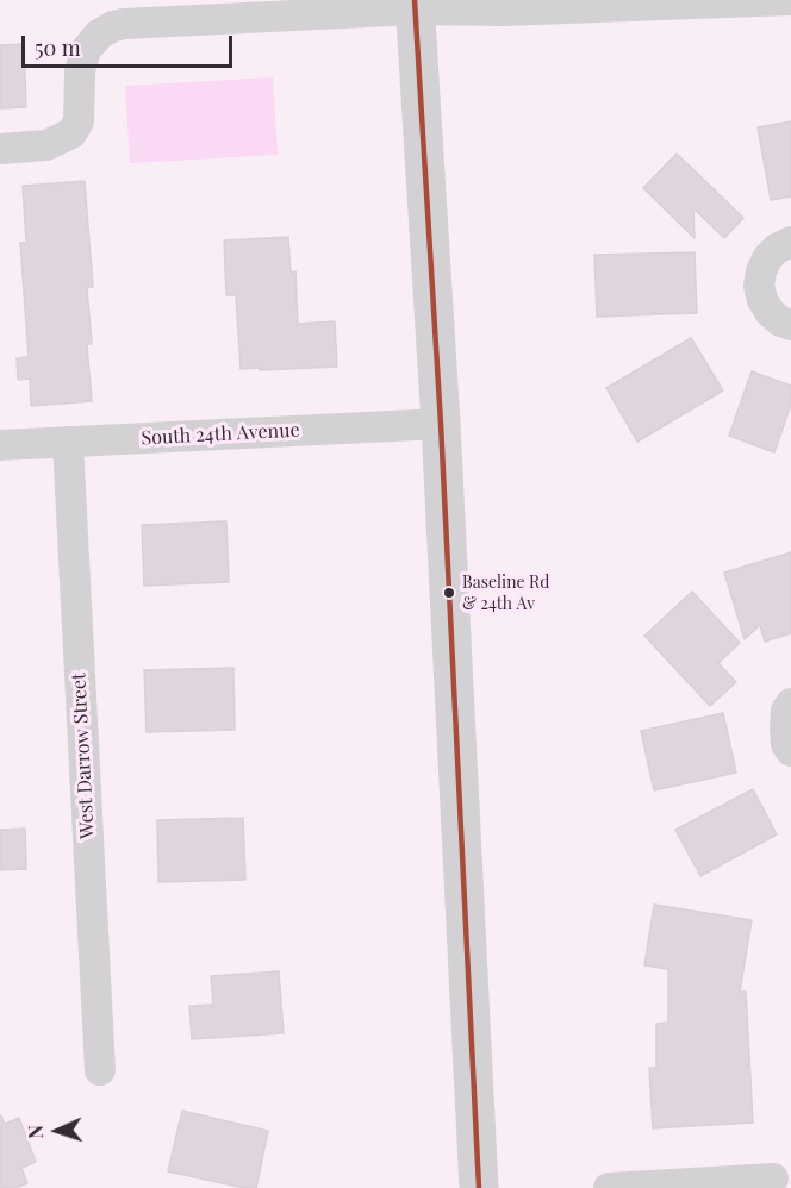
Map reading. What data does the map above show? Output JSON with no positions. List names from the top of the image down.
{
  "streets": {
    "street": ["South 24th Avenue", "West Darrow Street"]
  },
  "crossings": [
    ["South 24th Avenue", "West Darrow Street"]
  ],
  "places": ["Baseline Rd & 24th Av"],
  "scale_bar": "50 m",
  "north": "left"
}
